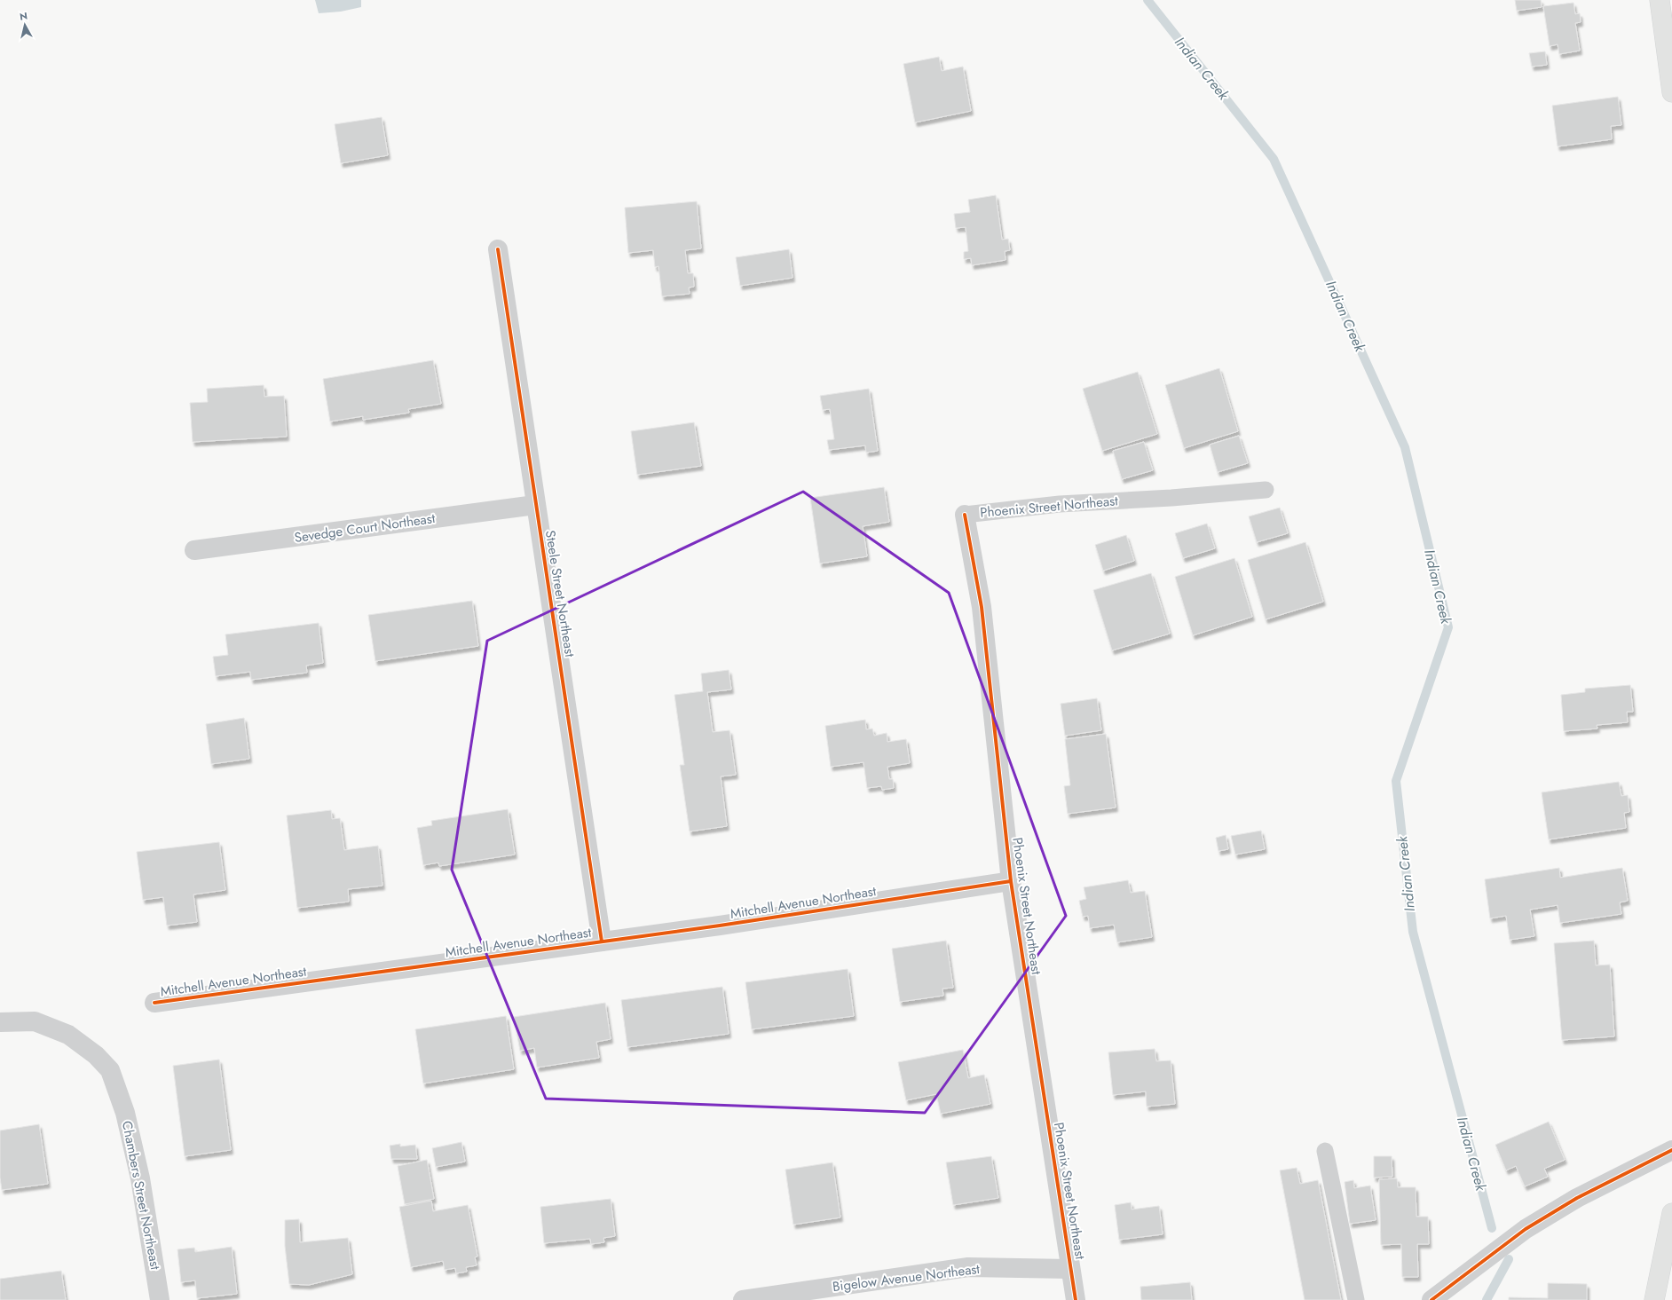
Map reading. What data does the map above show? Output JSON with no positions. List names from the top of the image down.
{
  "streets": {
    "street": [
      "Phoenix Street Northeast",
      "Sevedge Court Northeast",
      "Steele Street Northeast",
      "Mitchell Avenue Northeast",
      "Chambers Street Northeast",
      "Bigelow Avenue Northeast"
    ]
  },
  "crossings": [
    ["Phoenix Street Northeast", "Mitchell Avenue Northeast"],
    ["Phoenix Street Northeast", "Bigelow Avenue Northeast"],
    ["Sevedge Court Northeast", "Steele Street Northeast"],
    ["Steele Street Northeast", "Mitchell Avenue Northeast"]
  ],
  "water": ["Indian Creek"],
  "north": "top"
}
